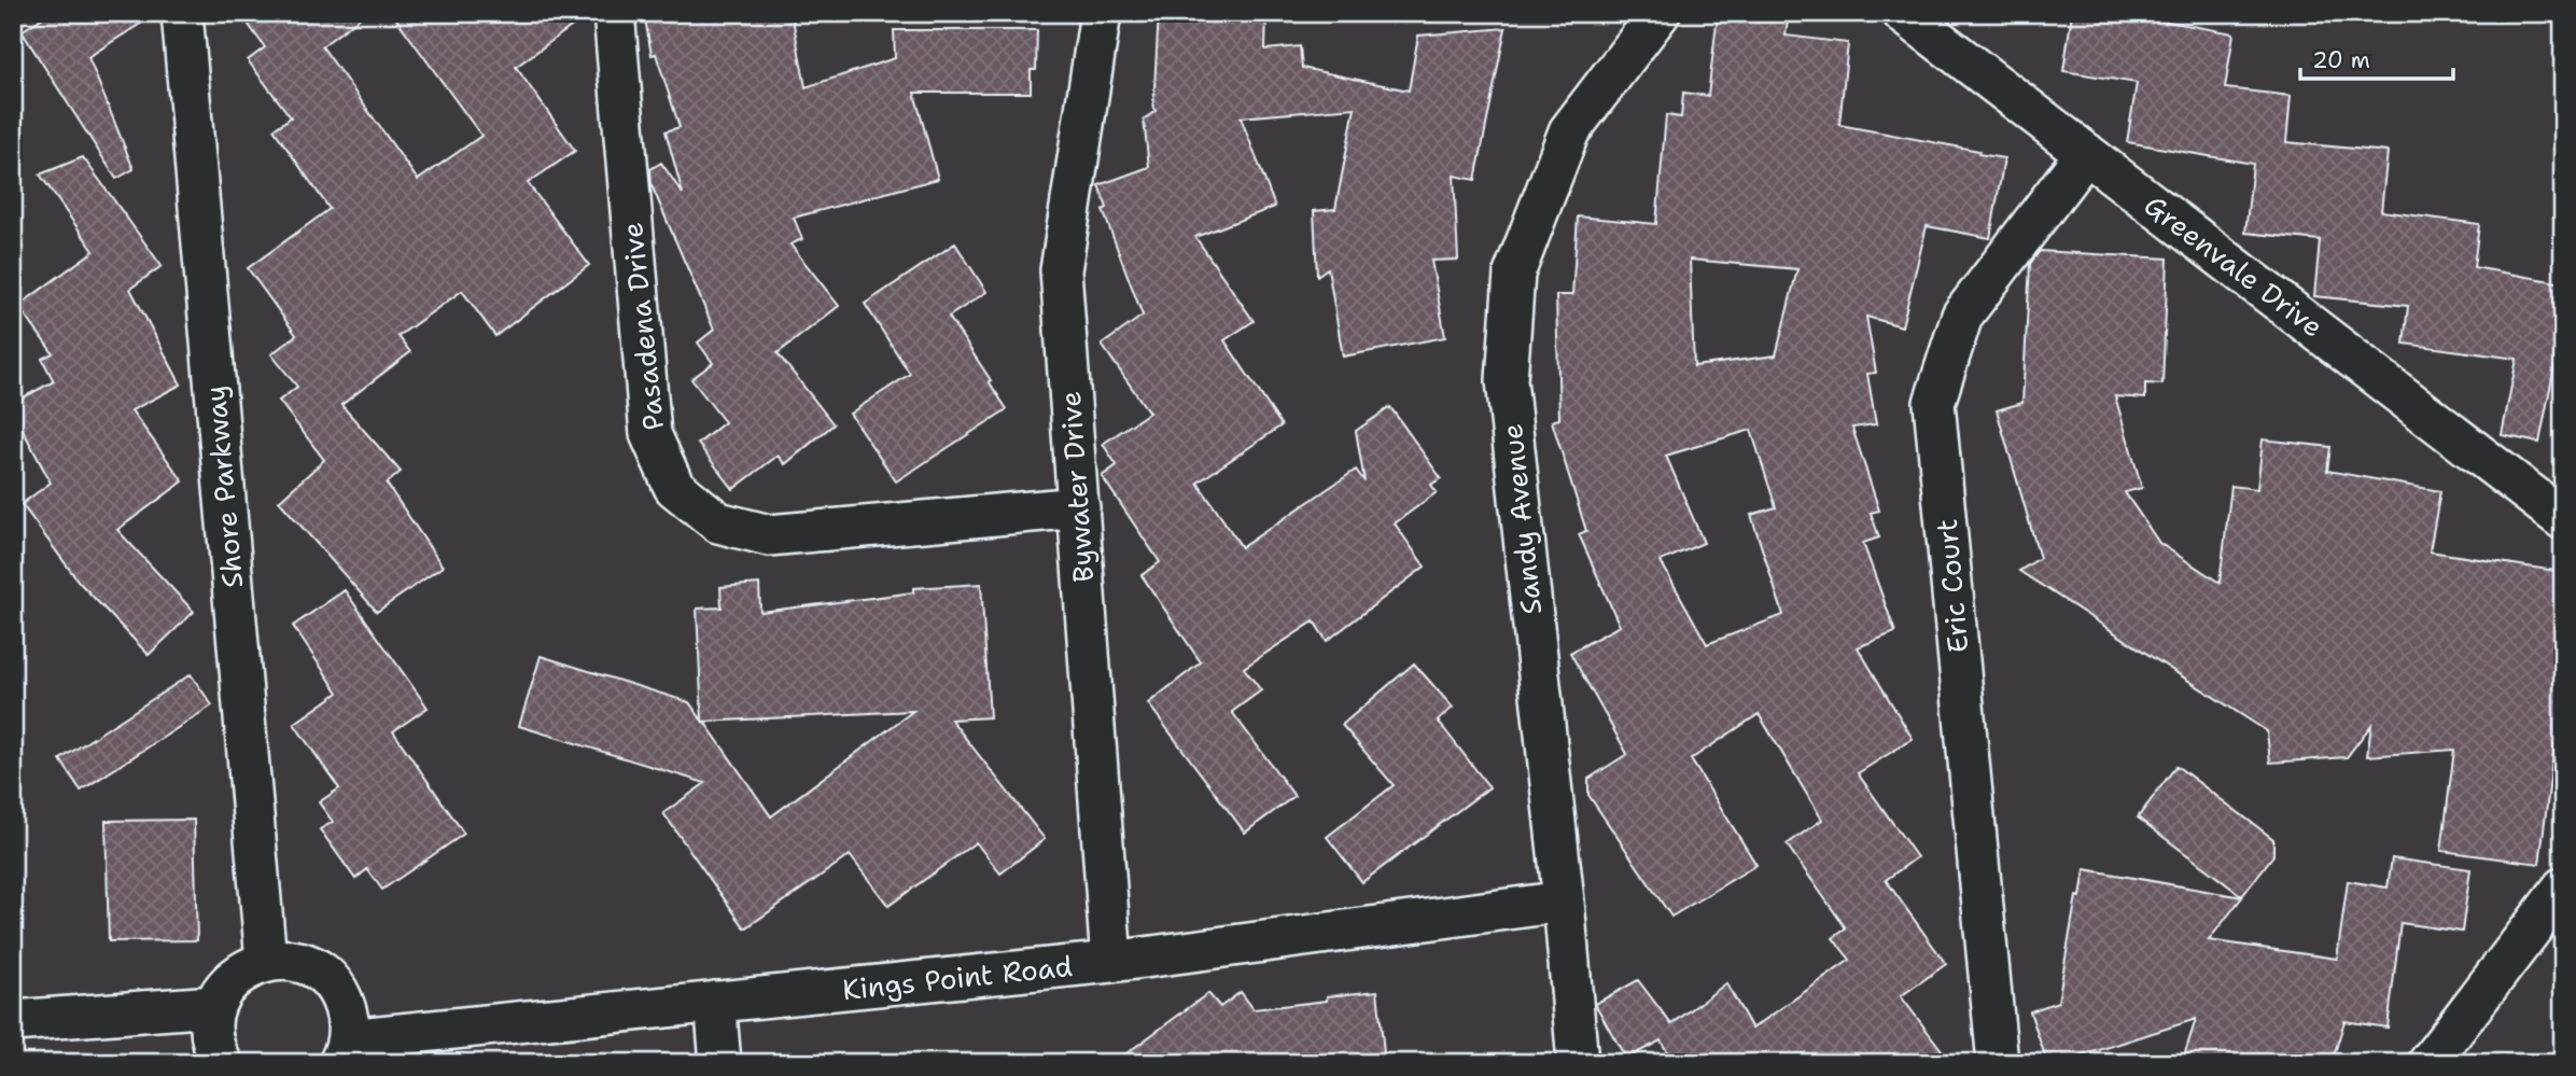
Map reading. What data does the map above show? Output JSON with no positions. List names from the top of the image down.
{
  "streets": {
    "street": [
      "Greenvale Drive",
      "Pasadena Drive",
      "Shore Parkway",
      "Bywater Drive",
      "Sandy Avenue",
      "Eric Court",
      "Kings Point Road"
    ]
  },
  "crossings": [
    ["Greenvale Drive", "Eric Court"],
    ["Pasadena Drive", "Bywater Drive"],
    ["Bywater Drive", "Kings Point Road"],
    ["Sandy Avenue", "Kings Point Road"]
  ],
  "scale_bar": "20 m"
}
